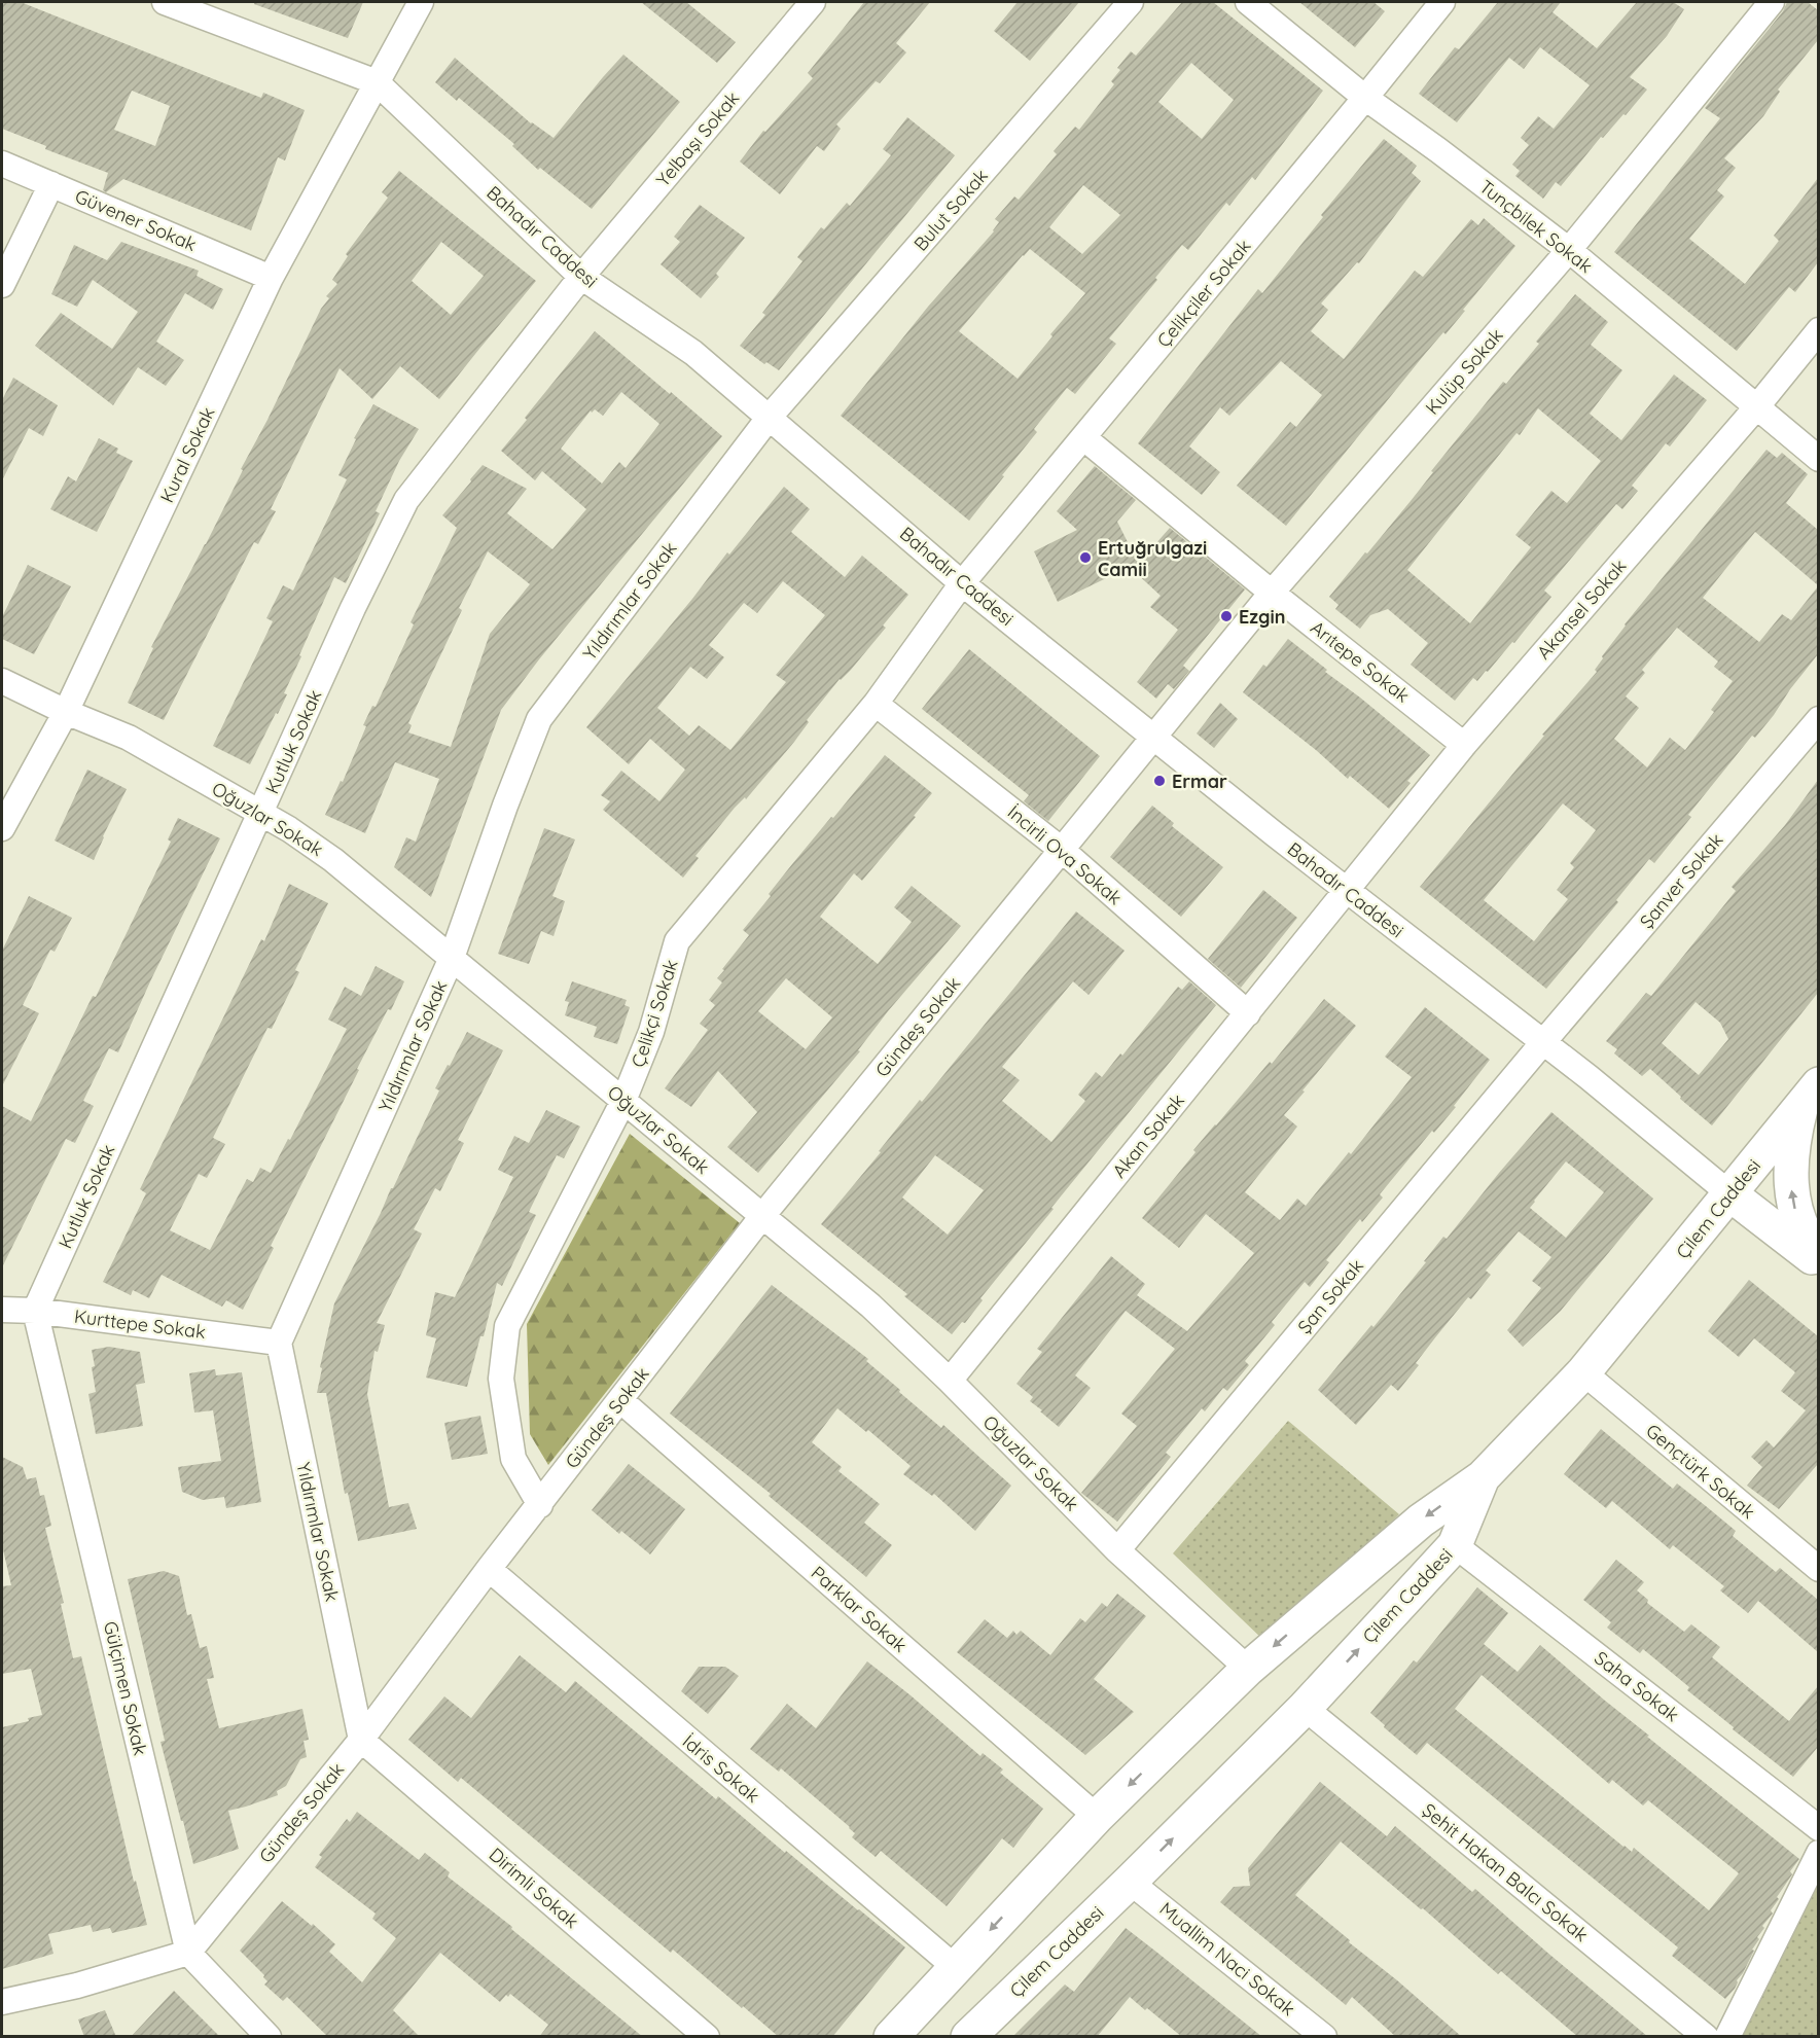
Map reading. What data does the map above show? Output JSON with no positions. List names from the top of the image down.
{
  "streets": {
    "main road": ["Çilem Caddesi"],
    "street": [
      "Yelbaşı Sokak",
      "Bulut Sokak",
      "Güvener Sokak",
      "Tunçbilek Sokak",
      "Bahadır Caddesi",
      "Çelikçiler Sokak",
      "Kulüp Sokak",
      "Kural Sokak",
      "Yıldırımlar Sokak",
      "Akansel Sokak",
      "Arıtepe Sokak",
      "Kutluk Sokak",
      "Oğuzlar Sokak",
      "İncirli Ova Sokak",
      "Şanver Sokak",
      "Çelikçi Sokak",
      "Gündeş Sokak",
      "Akan Sokak",
      "Şan Sokak",
      "Kurttepe Sokak",
      "Gençtürk Sokak",
      "Parklar Sokak",
      "Saha Sokak",
      "Gülçimen Sokak",
      "İdris Sokak",
      "Şehit Hakan Balcı Sokak",
      "Dirimli Sokak",
      "Muallim Naci Sokak"
    ]
  },
  "crossings": [
    ["Yelbaşı Sokak", "Bahadır Caddesi"],
    ["Yelbaşı Sokak", "Kutluk Sokak"],
    ["Bulut Sokak", "Bahadır Caddesi"],
    ["Bulut Sokak", "Yıldırımlar Sokak"],
    ["Güvener Sokak", "Kural Sokak"],
    ["Tunçbilek Sokak", "Çelikçiler Sokak"],
    ["Tunçbilek Sokak", "Kulüp Sokak"],
    ["Tunçbilek Sokak", "Akansel Sokak"],
    ["Bahadır Caddesi", "Çelikçiler Sokak"],
    ["Bahadır Caddesi", "Kulüp Sokak"],
    ["Bahadır Caddesi", "Kural Sokak"],
    ["Bahadır Caddesi", "Yıldırımlar Sokak"],
    ["Bahadır Caddesi", "Akansel Sokak"],
    ["Bahadır Caddesi", "Kutluk Sokak"],
    ["Bahadır Caddesi", "Şanver Sokak"],
    ["Bahadır Caddesi", "Çelikçi Sokak"],
    ["Bahadır Caddesi", "Gündeş Sokak"],
    ["Bahadır Caddesi", "Akan Sokak"],
    ["Bahadır Caddesi", "Çilem Caddesi"],
    ["Bahadır Caddesi", "Şan Sokak"],
    ["Çelikçiler Sokak", "Arıtepe Sokak"],
    ["Çelikçiler Sokak", "Çelikçi Sokak"],
    ["Kulüp Sokak", "Arıtepe Sokak"],
    ["Kulüp Sokak", "Gündeş Sokak"],
    ["Kural Sokak", "Oğuzlar Sokak"],
    ["Yıldırımlar Sokak", "Oğuzlar Sokak"],
    ["Yıldırımlar Sokak", "Gündeş Sokak"],
    ["Yıldırımlar Sokak", "Kurttepe Sokak"],
    ["Yıldırımlar Sokak", "Dirimli Sokak"],
    ["Akansel Sokak", "Arıtepe Sokak"],
    ["Akansel Sokak", "Akan Sokak"],
    ["Kutluk Sokak", "Oğuzlar Sokak"],
    ["Kutluk Sokak", "Kurttepe Sokak"],
    ["Kutluk Sokak", "Gülçimen Sokak"],
    ["Oğuzlar Sokak", "Çelikçi Sokak"],
    ["Oğuzlar Sokak", "Gündeş Sokak"],
    ["Oğuzlar Sokak", "Akan Sokak"],
    ["Oğuzlar Sokak", "Şan Sokak"],
    ["İncirli Ova Sokak", "Çelikçi Sokak"],
    ["İncirli Ova Sokak", "Gündeş Sokak"],
    ["İncirli Ova Sokak", "Akan Sokak"],
    ["Şanver Sokak", "Şan Sokak"],
    ["Çelikçi Sokak", "Gündeş Sokak"],
    ["Gündeş Sokak", "Parklar Sokak"],
    ["Gündeş Sokak", "Gülçimen Sokak"],
    ["Gündeş Sokak", "İdris Sokak"],
    ["Gündeş Sokak", "Dirimli Sokak"],
    ["Çilem Caddesi", "Gençtürk Sokak"],
    ["Çilem Caddesi", "Saha Sokak"],
    ["Çilem Caddesi", "Şehit Hakan Balcı Sokak"],
    ["Çilem Caddesi", "Muallim Naci Sokak"],
    ["Kurttepe Sokak", "Gülçimen Sokak"]
  ],
  "places": ["Ertuğrulgazi Camii", "Ezgin", "Ermar"]
}
